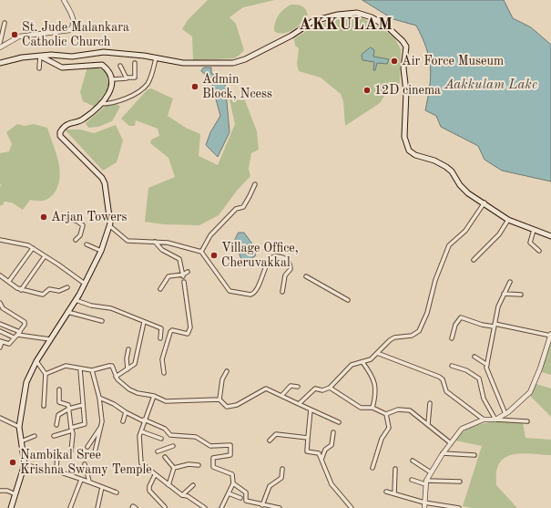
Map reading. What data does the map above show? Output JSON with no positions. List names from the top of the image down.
{
  "districts": ["AKKULAM"],
  "water": ["Aakkulam Lake"],
  "places": [
    "St. Jude Malankara Catholic Church",
    "Air Force Museum",
    "Admin Block, Ncess",
    "12D cinema",
    "Arjan Towers",
    "Village Office, Cheruvakkal",
    "Nambikal Sree Krishna Swamy Temple"
  ]
}
